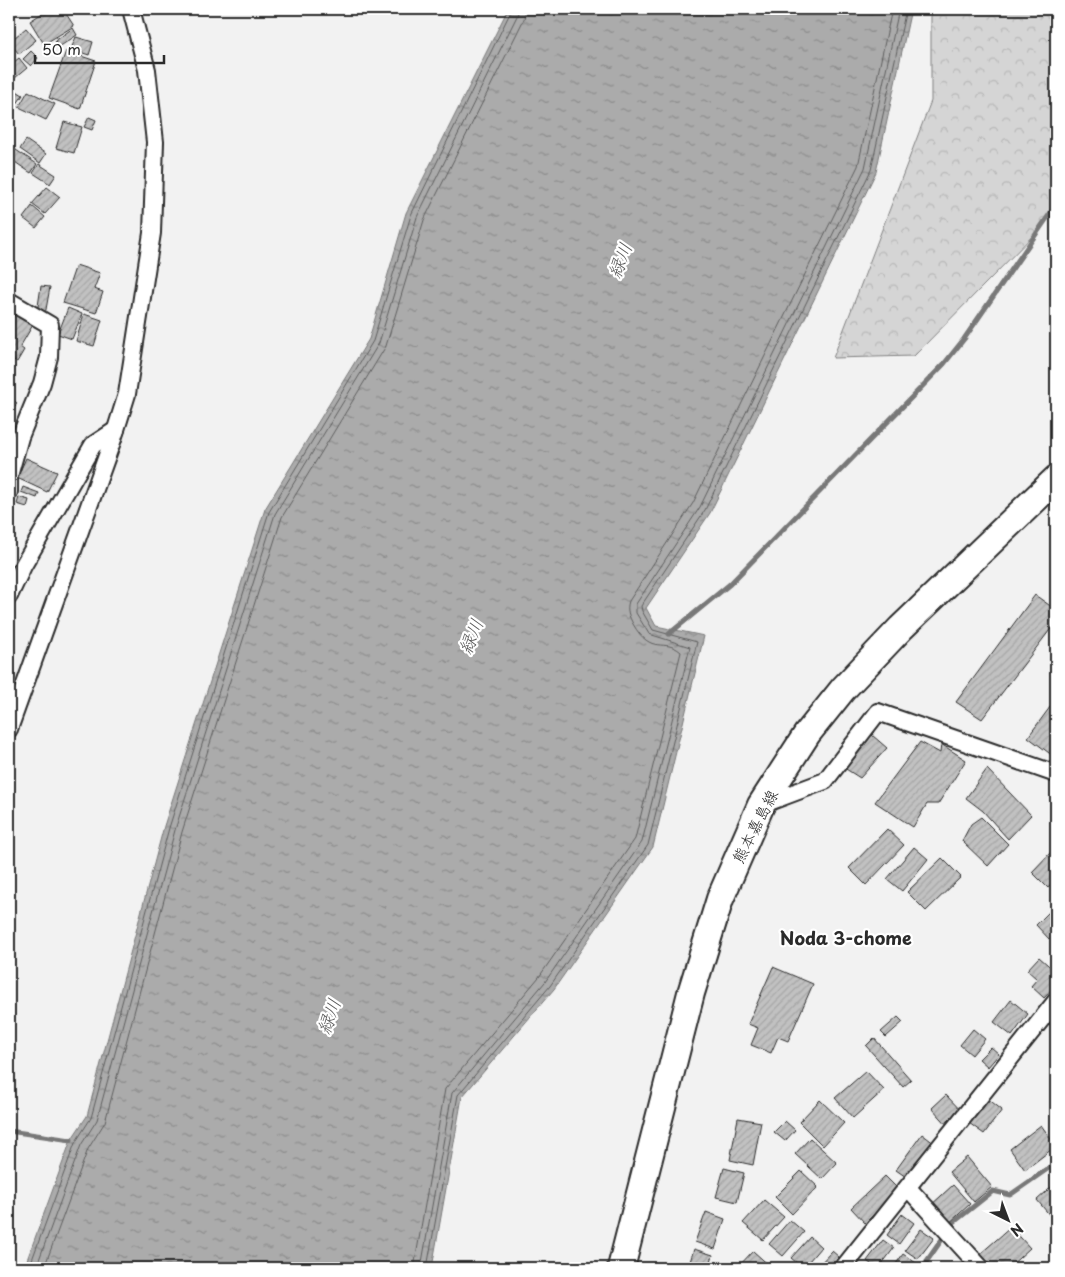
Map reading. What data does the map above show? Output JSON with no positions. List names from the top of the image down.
{
  "streets": {
    "main road": ["熊本嘉島線"]
  },
  "districts": ["Noda 3-chome"],
  "water": ["緑川"],
  "scale_bar": "50 m",
  "north": "bottom right"
}
